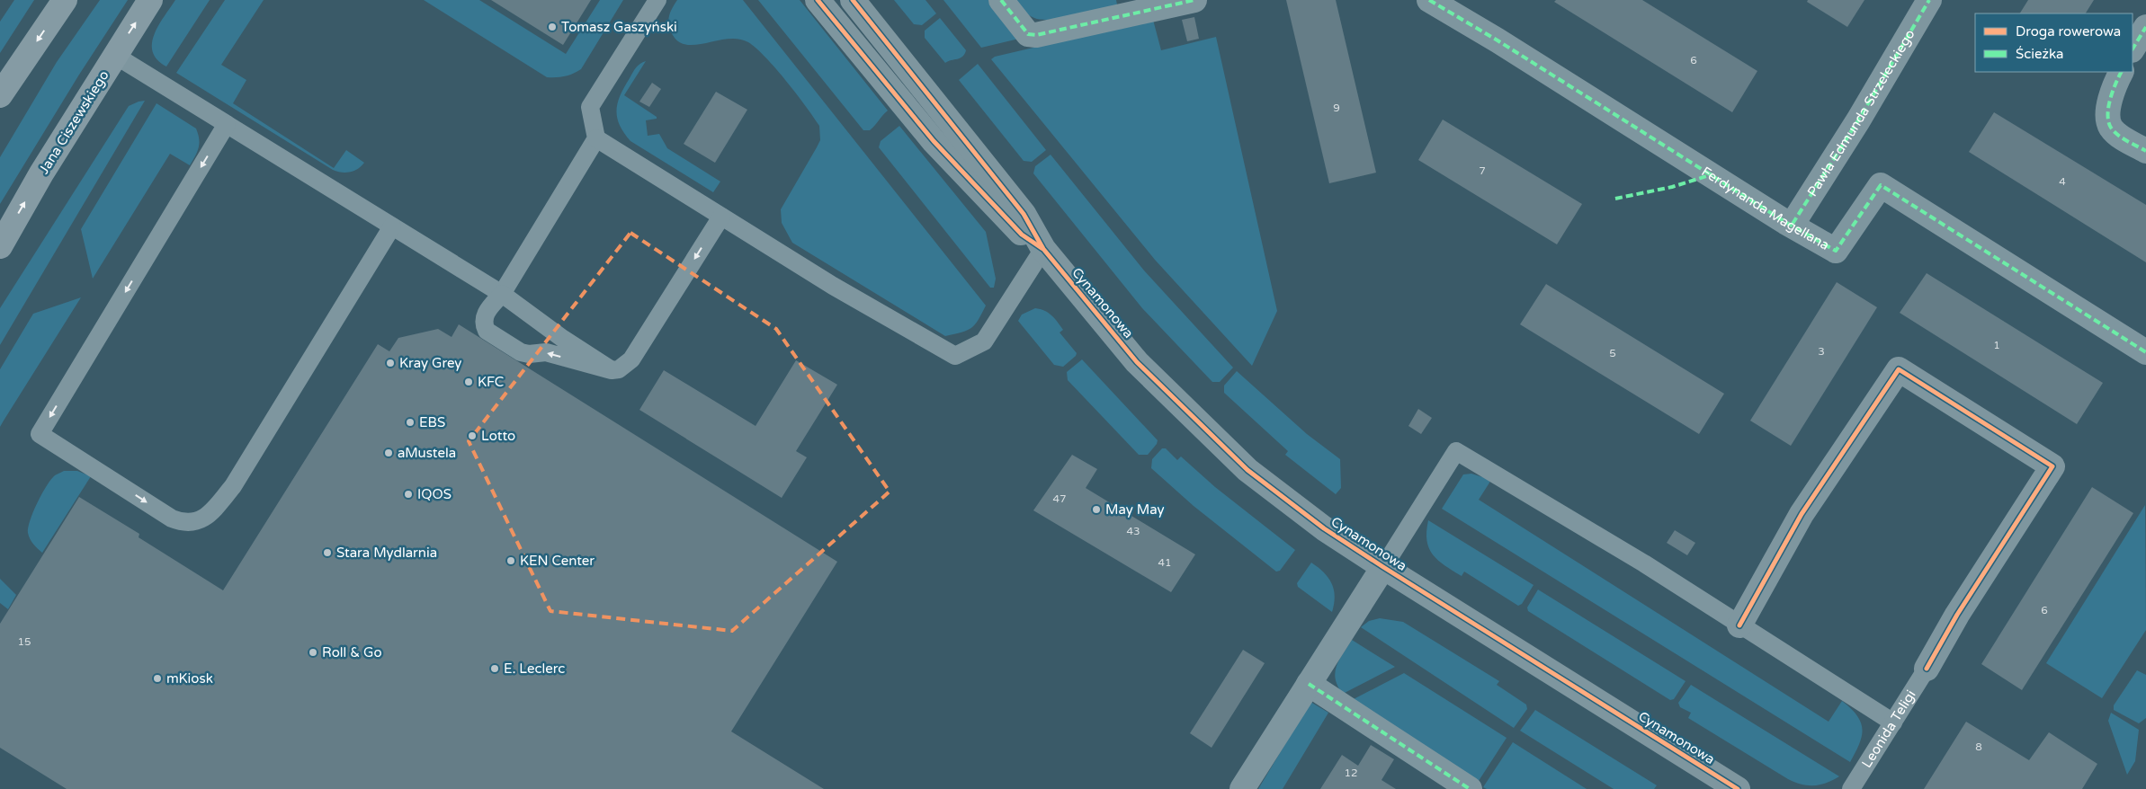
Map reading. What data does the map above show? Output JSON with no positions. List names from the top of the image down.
{
  "streets": {
    "street": [
      "Pawła Edmunda Strzeleckiego",
      "Jana Ciszewskiego",
      "Ferdynanda Magellana",
      "Cynamonowa"
    ],
    "lane": ["Leonida Teligi"]
  },
  "crossings": [
    ["Pawła Edmunda Strzeleckiego", "Ferdynanda Magellana"]
  ],
  "places": [
    "Tomasz Gaszyński",
    "Kray Grey",
    "KFC",
    "EBS",
    "Lotto",
    "aMustela",
    "IQOS",
    "May May",
    "Stara Mydlarnia",
    "KEN Center",
    "Roll & Go",
    "E. Leclerc",
    "mKiosk"
  ],
  "house_numbers": [
    "6",
    "9",
    "7",
    "4",
    "1",
    "3",
    "5",
    "47",
    "43",
    "41",
    "6",
    "15",
    "8",
    "12"
  ],
  "legend": ["Droga rowerowa", "Ścieżka"]
}
